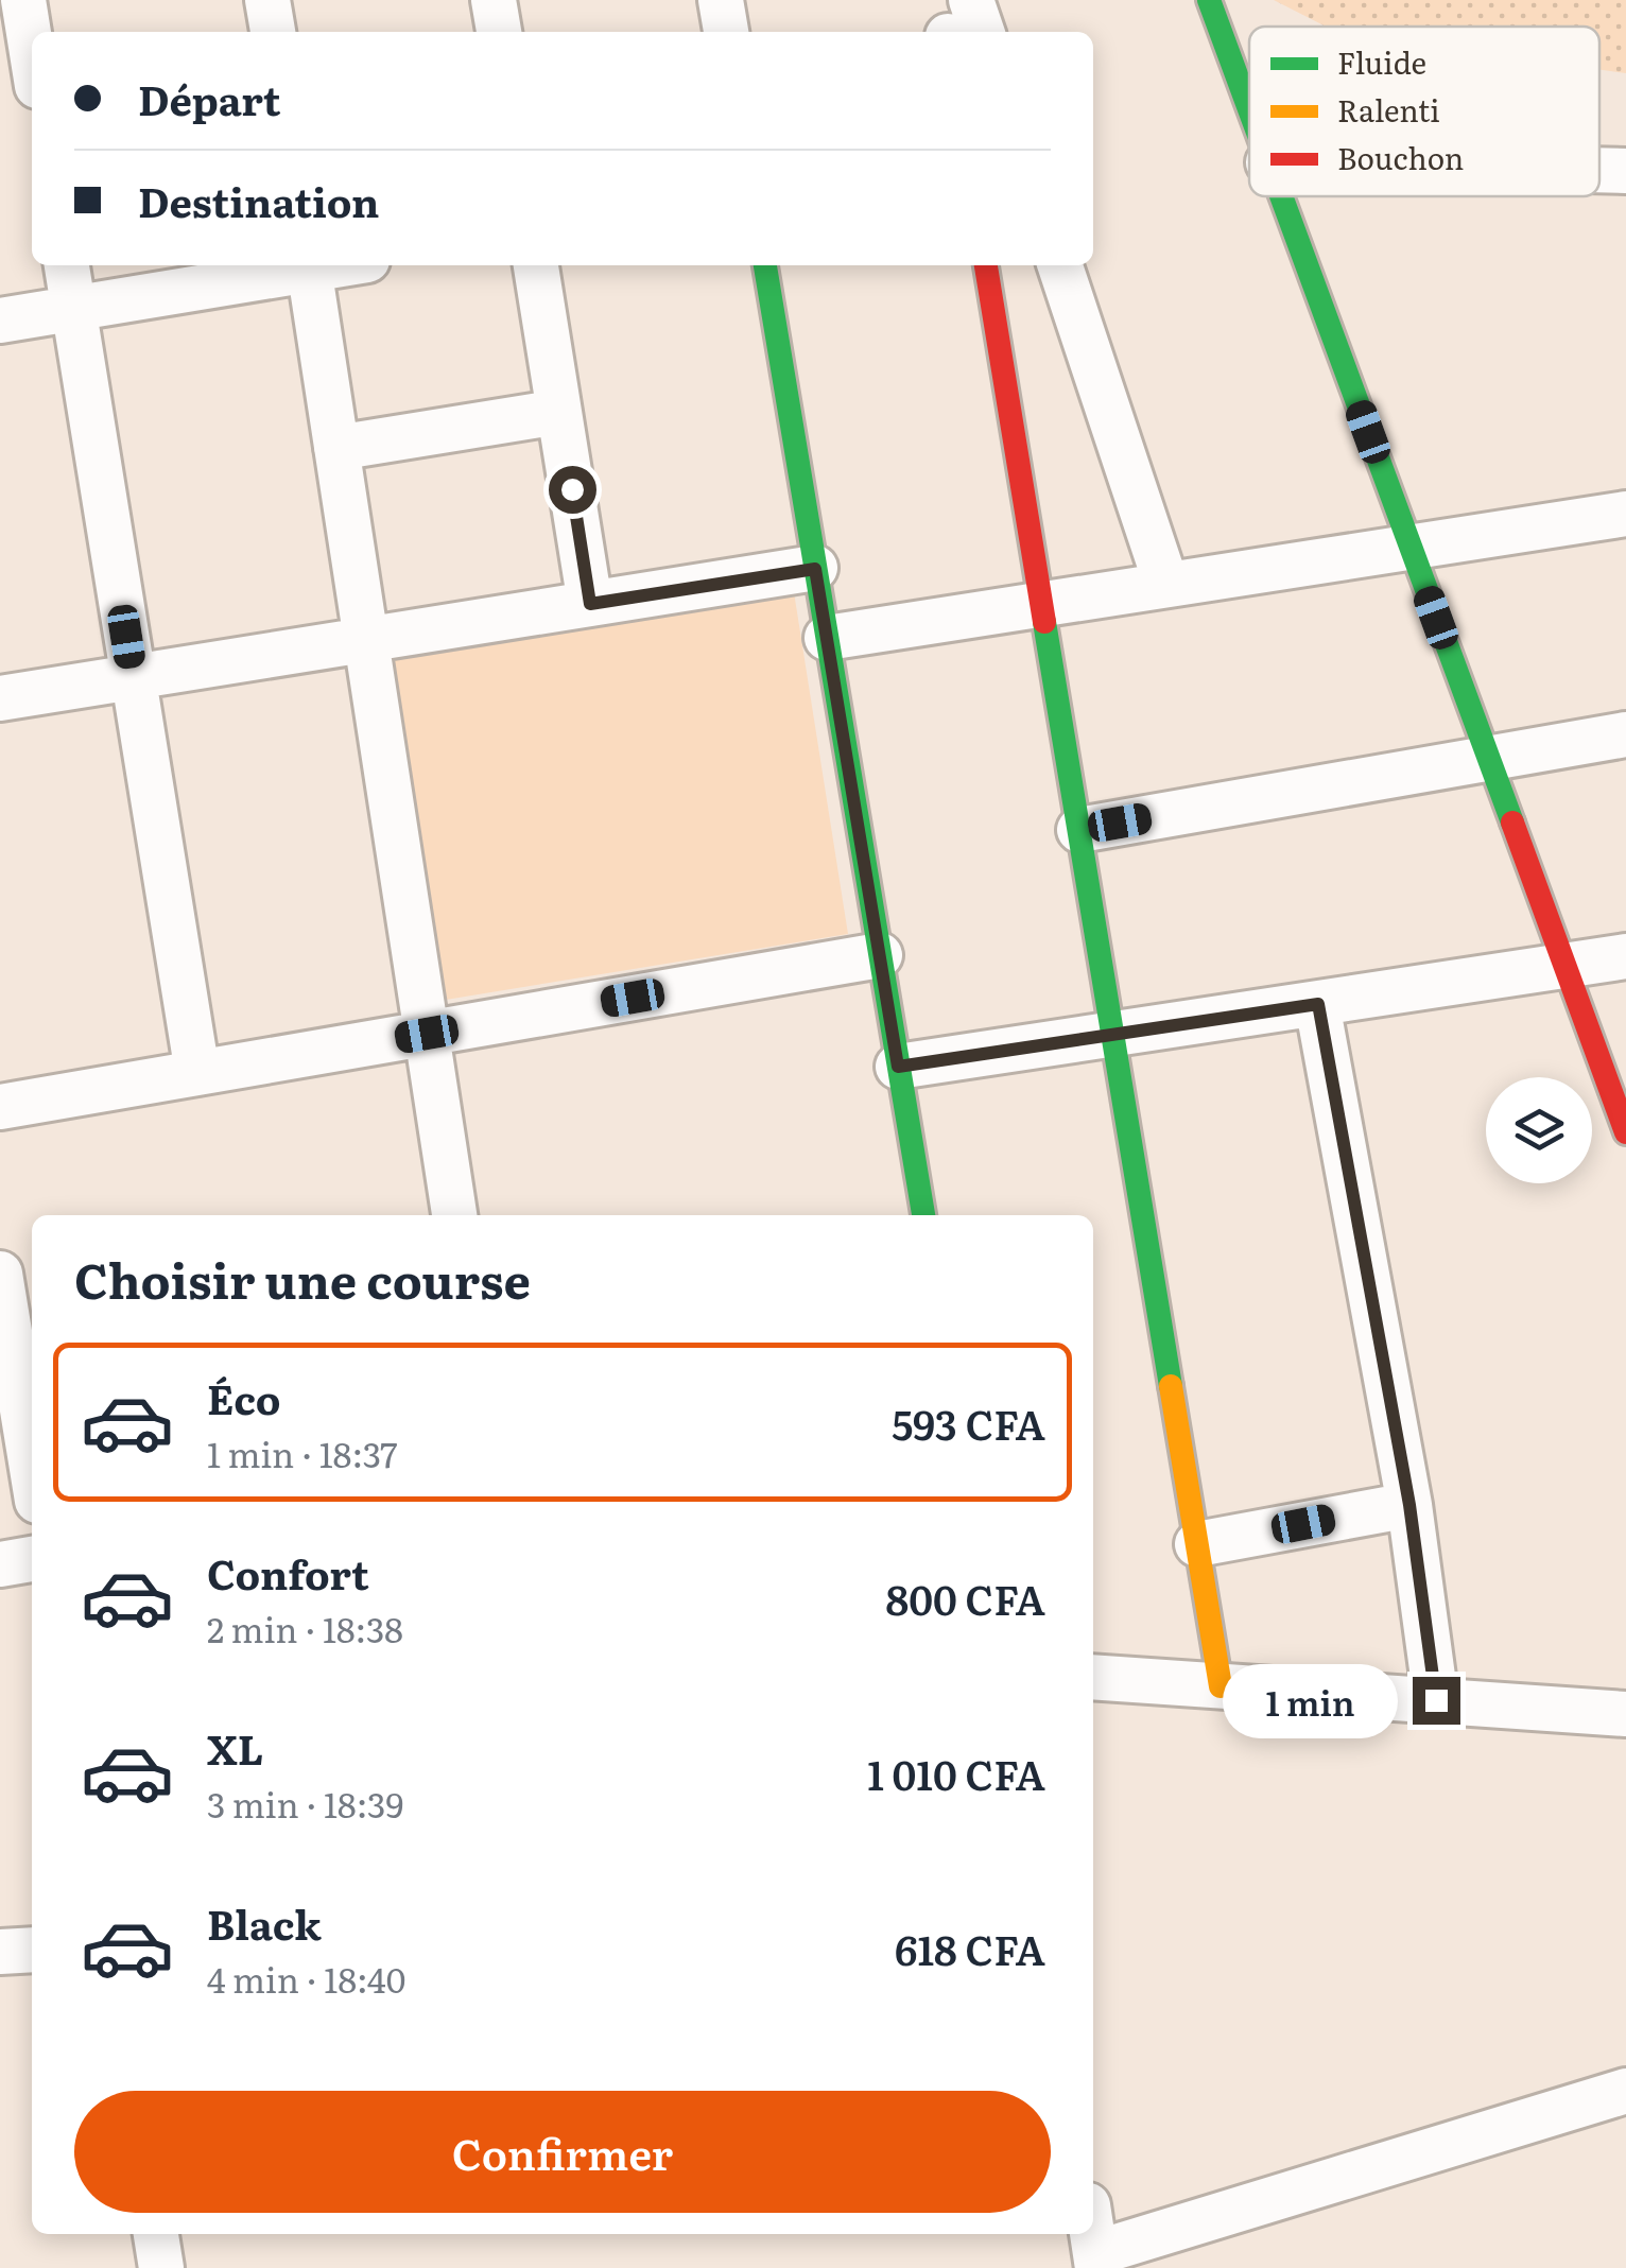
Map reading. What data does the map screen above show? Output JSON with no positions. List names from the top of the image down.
{
  "legend": ["Fluide", "Ralenti", "Bouchon"],
  "page": {
    "banner": ["Départ", "Destination"],
    "heading": "Choisir une course",
    "list": [
      {
        "name": "Éco",
        "note": "1 min · 18:37",
        "value": "593 CFA"
      },
      {
        "name": "Confort",
        "note": "2 min · 18:38",
        "value": "800 CFA"
      },
      {
        "name": "XL",
        "note": "3 min · 18:39",
        "value": "1 010 CFA"
      },
      {
        "name": "Black",
        "note": "4 min · 18:40",
        "value": "618 CFA"
      }
    ],
    "bubble": "1 min",
    "buttons": "Confirmer"
  }
}
